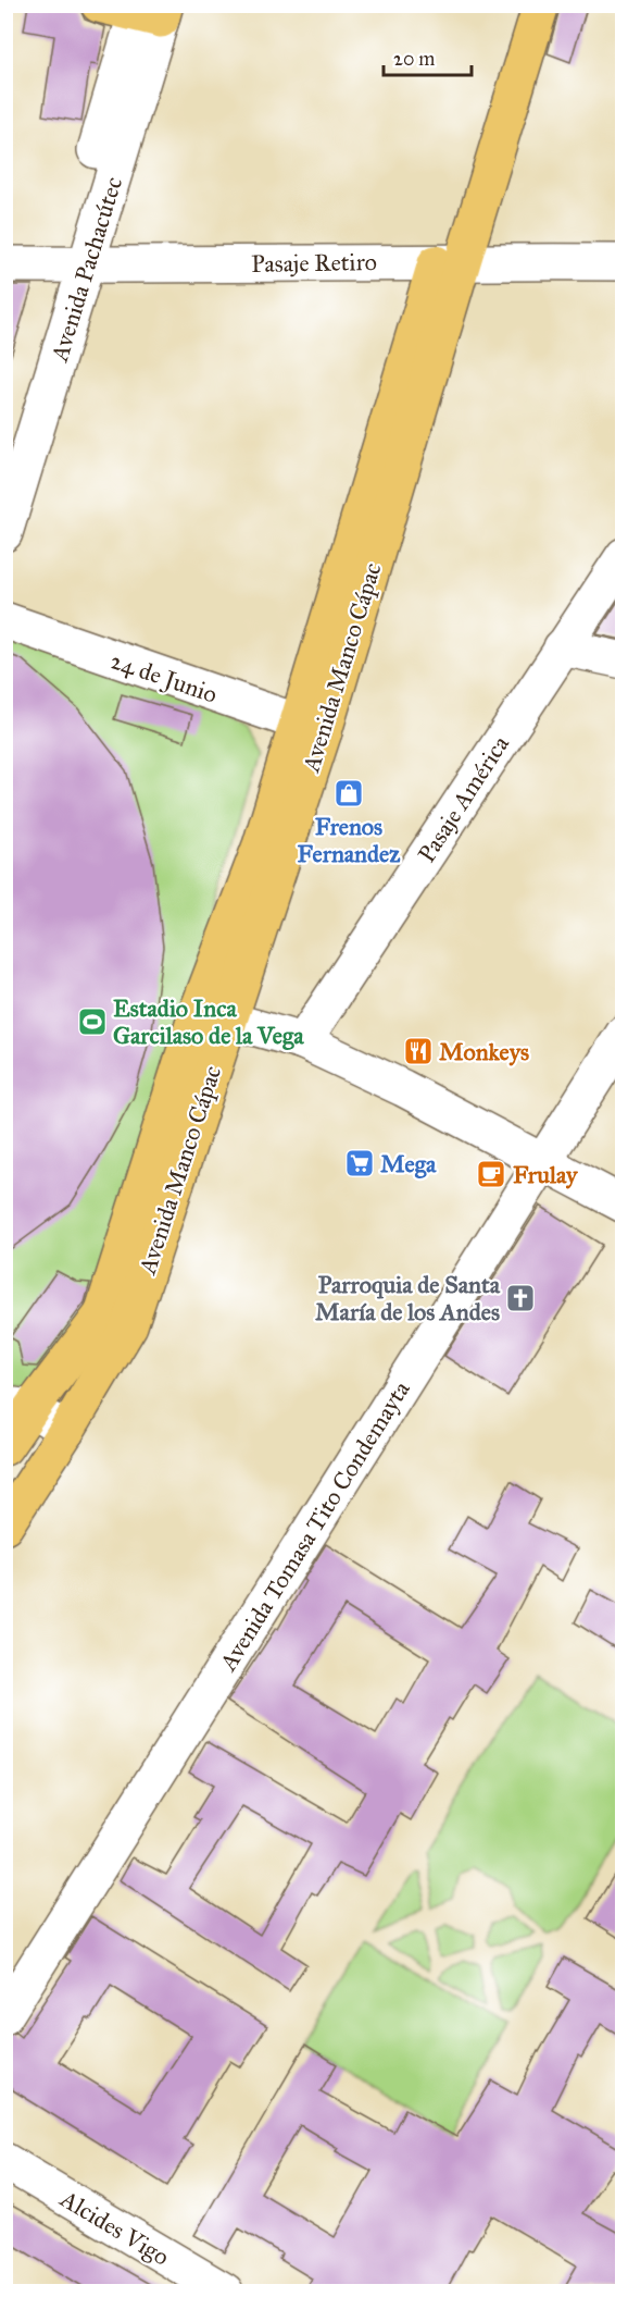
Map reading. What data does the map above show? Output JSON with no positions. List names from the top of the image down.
{
  "streets": {
    "main road": ["Avenida Manco Cápac"],
    "street": [
      "Pasaje Retiro",
      "Avenida Pachacútec",
      "24 de Junio",
      "Pasaje América",
      "Avenida Tomasa Tito Condemayta",
      "Alcides Vigo"
    ]
  },
  "crossings": [
    ["Pasaje Retiro", "Avenida Pachacútec"],
    ["Pasaje Retiro", "Avenida Manco Cápac"],
    ["Avenida Manco Cápac", "24 de Junio"]
  ],
  "places": {
    "shop": ["Frenos Fernandez"],
    "sports": ["Estadio Inca Garcilaso de la Vega"],
    "restaurant": ["Monkeys"],
    "supermarket": ["Mega"],
    "cafe": ["Frulay"],
    "church": ["Parroquia de Santa María de los Andes"]
  },
  "scale_bar": "20 m"
}
